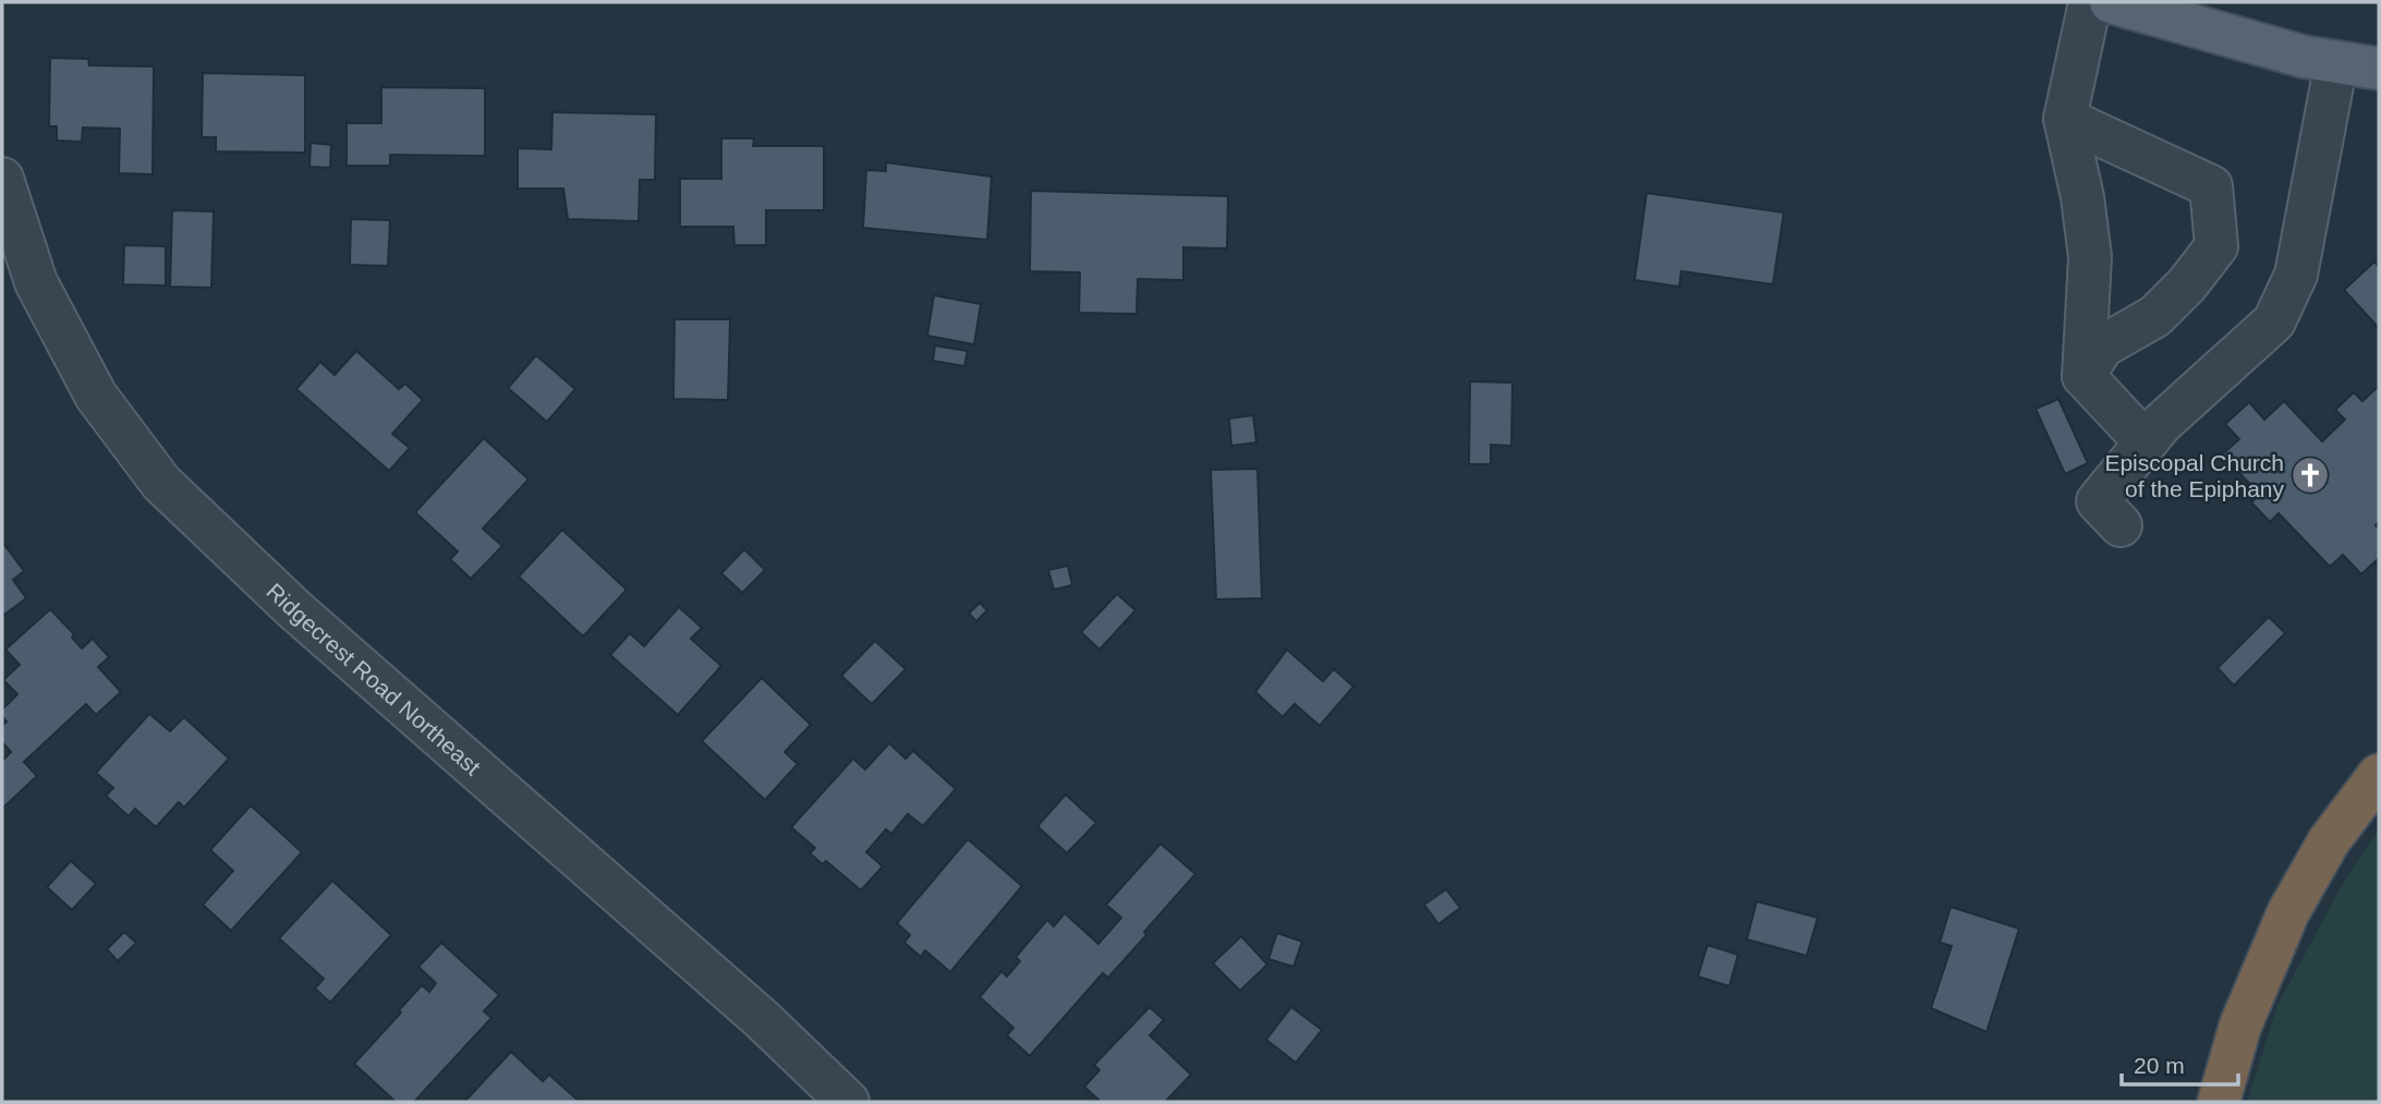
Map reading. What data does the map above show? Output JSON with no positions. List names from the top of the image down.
{
  "streets": {
    "street": ["Ridgecrest Road Northeast"]
  },
  "places": {
    "church": ["Episcopal Church of the Epiphany"]
  },
  "scale_bar": "20 m"
}
